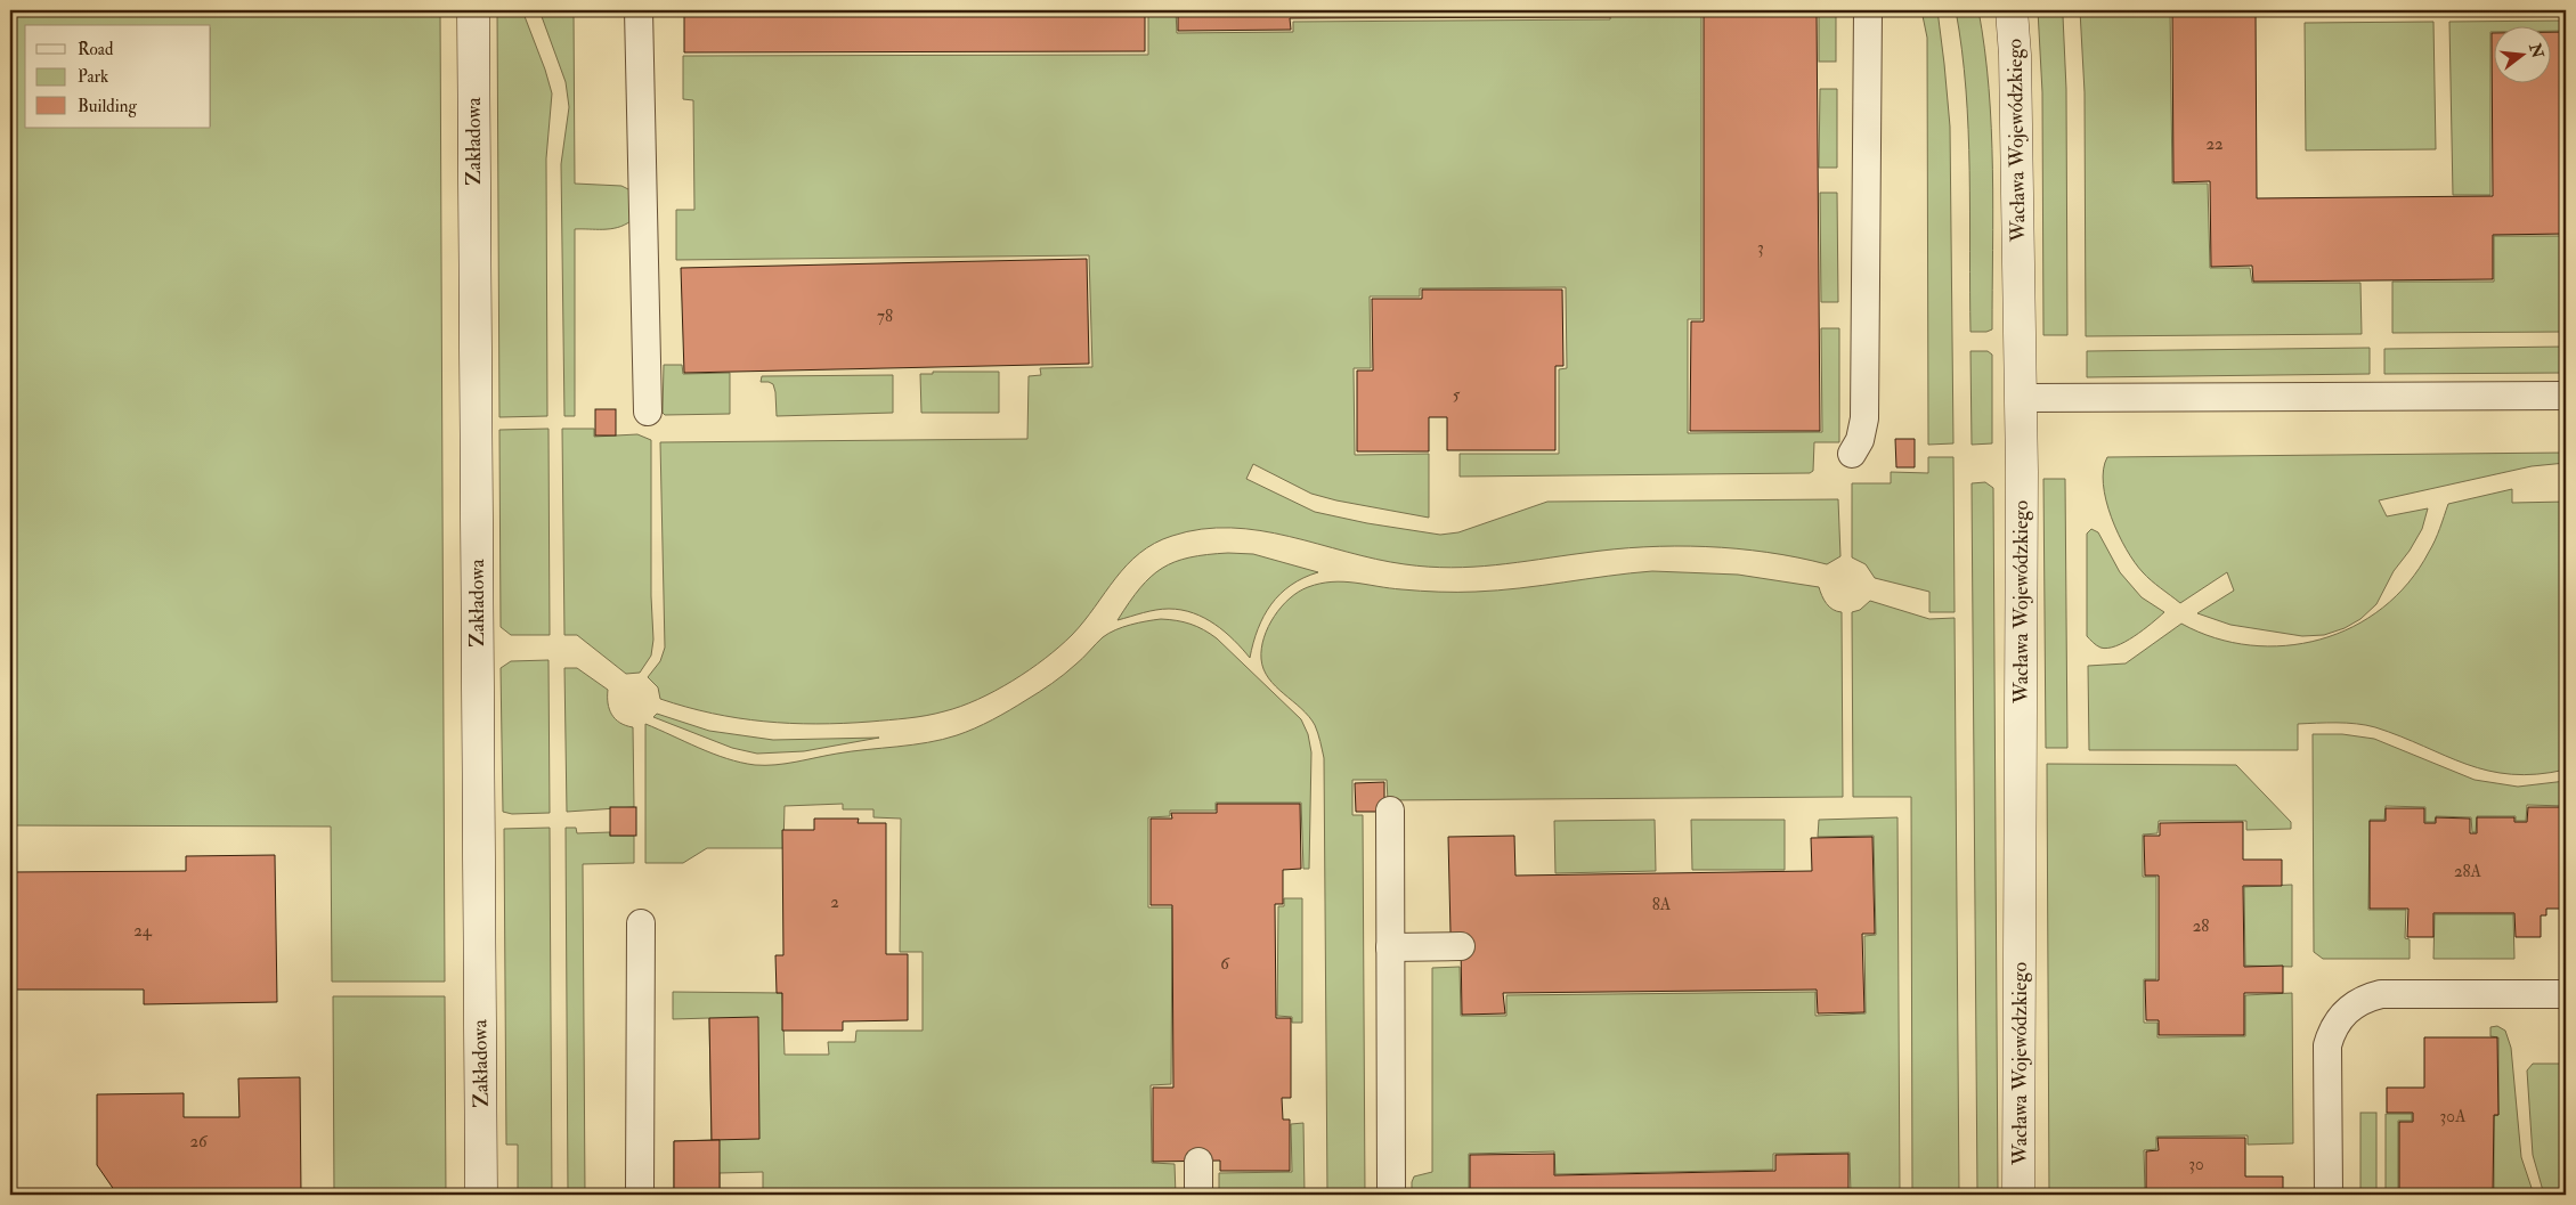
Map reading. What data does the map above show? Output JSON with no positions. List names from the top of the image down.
{
  "streets": {
    "street": ["Wacława Wojewódzkiego", "Zakładowa"]
  },
  "house_numbers": [
    "22",
    "3",
    "78",
    "5",
    "28A",
    "2",
    "8A",
    "28",
    "24",
    "6",
    "30A",
    "26",
    "30"
  ],
  "legend": ["Road", "Park", "Building"],
  "north": "right"
}
